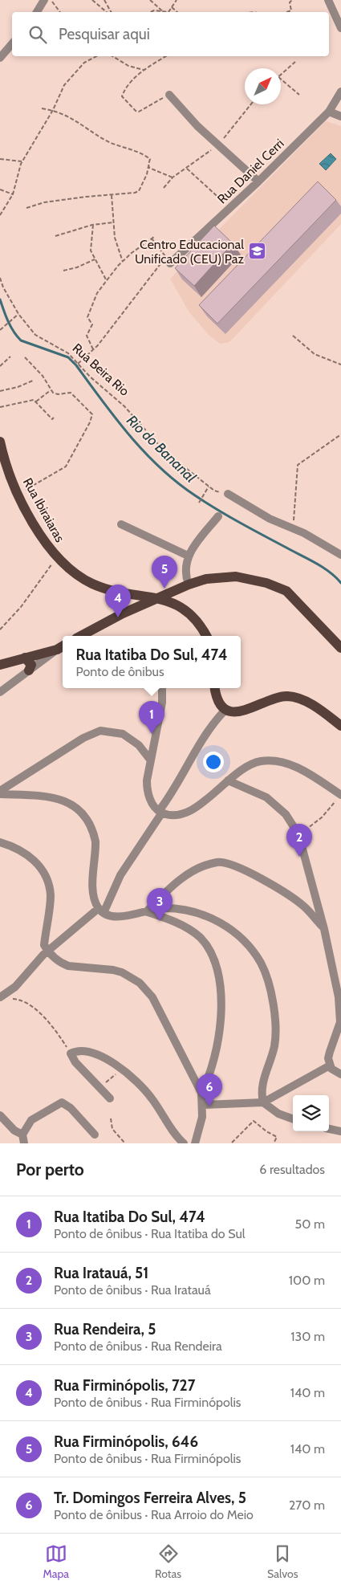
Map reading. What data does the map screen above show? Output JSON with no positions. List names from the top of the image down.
{
  "streets": {
    "main road": ["Rua Ibiraiaras"],
    "street": ["Rua Daniel Cerri"],
    "path": ["Rua Beira Rio"]
  },
  "water": ["Rio do Bananal"],
  "places": {
    "school or university": ["Centro Educacional Unificado (CEU) Paz"]
  },
  "north": "top right",
  "page": {
    "search": "Pesquisar aqui",
    "pins": [
      "5",
      "4",
      "1",
      "2",
      "3",
      "6"
    ],
    "popup": ["Rua Itatiba Do Sul, 474", "Ponto de ônibus"],
    "heading": ["Por perto", "6 resultados"],
    "list": [
      {
        "mark": "1",
        "name": "Rua Itatiba Do Sul, 474",
        "note": "Ponto de ônibus · Rua Itatiba do Sul",
        "value": "50 m"
      },
      {
        "mark": "2",
        "name": "Rua Iratauá, 51",
        "note": "Ponto de ônibus · Rua Iratauá",
        "value": "100 m"
      },
      {
        "mark": "3",
        "name": "Rua Rendeira, 5",
        "note": "Ponto de ônibus · Rua Rendeira",
        "value": "130 m"
      },
      {
        "mark": "4",
        "name": "Rua Firminópolis, 727",
        "note": "Ponto de ônibus · Rua Firminópolis",
        "value": "140 m"
      },
      {
        "mark": "5",
        "name": "Rua Firminópolis, 646",
        "note": "Ponto de ônibus · Rua Firminópolis",
        "value": "140 m"
      },
      {
        "mark": "6",
        "name": "Tr. Domingos Ferreira Alves, 5",
        "note": "Ponto de ônibus · Rua Arroio do Meio",
        "value": "270 m"
      }
    ],
    "nav": ["Mapa", "Rotas", "Salvos"]
  }
}
